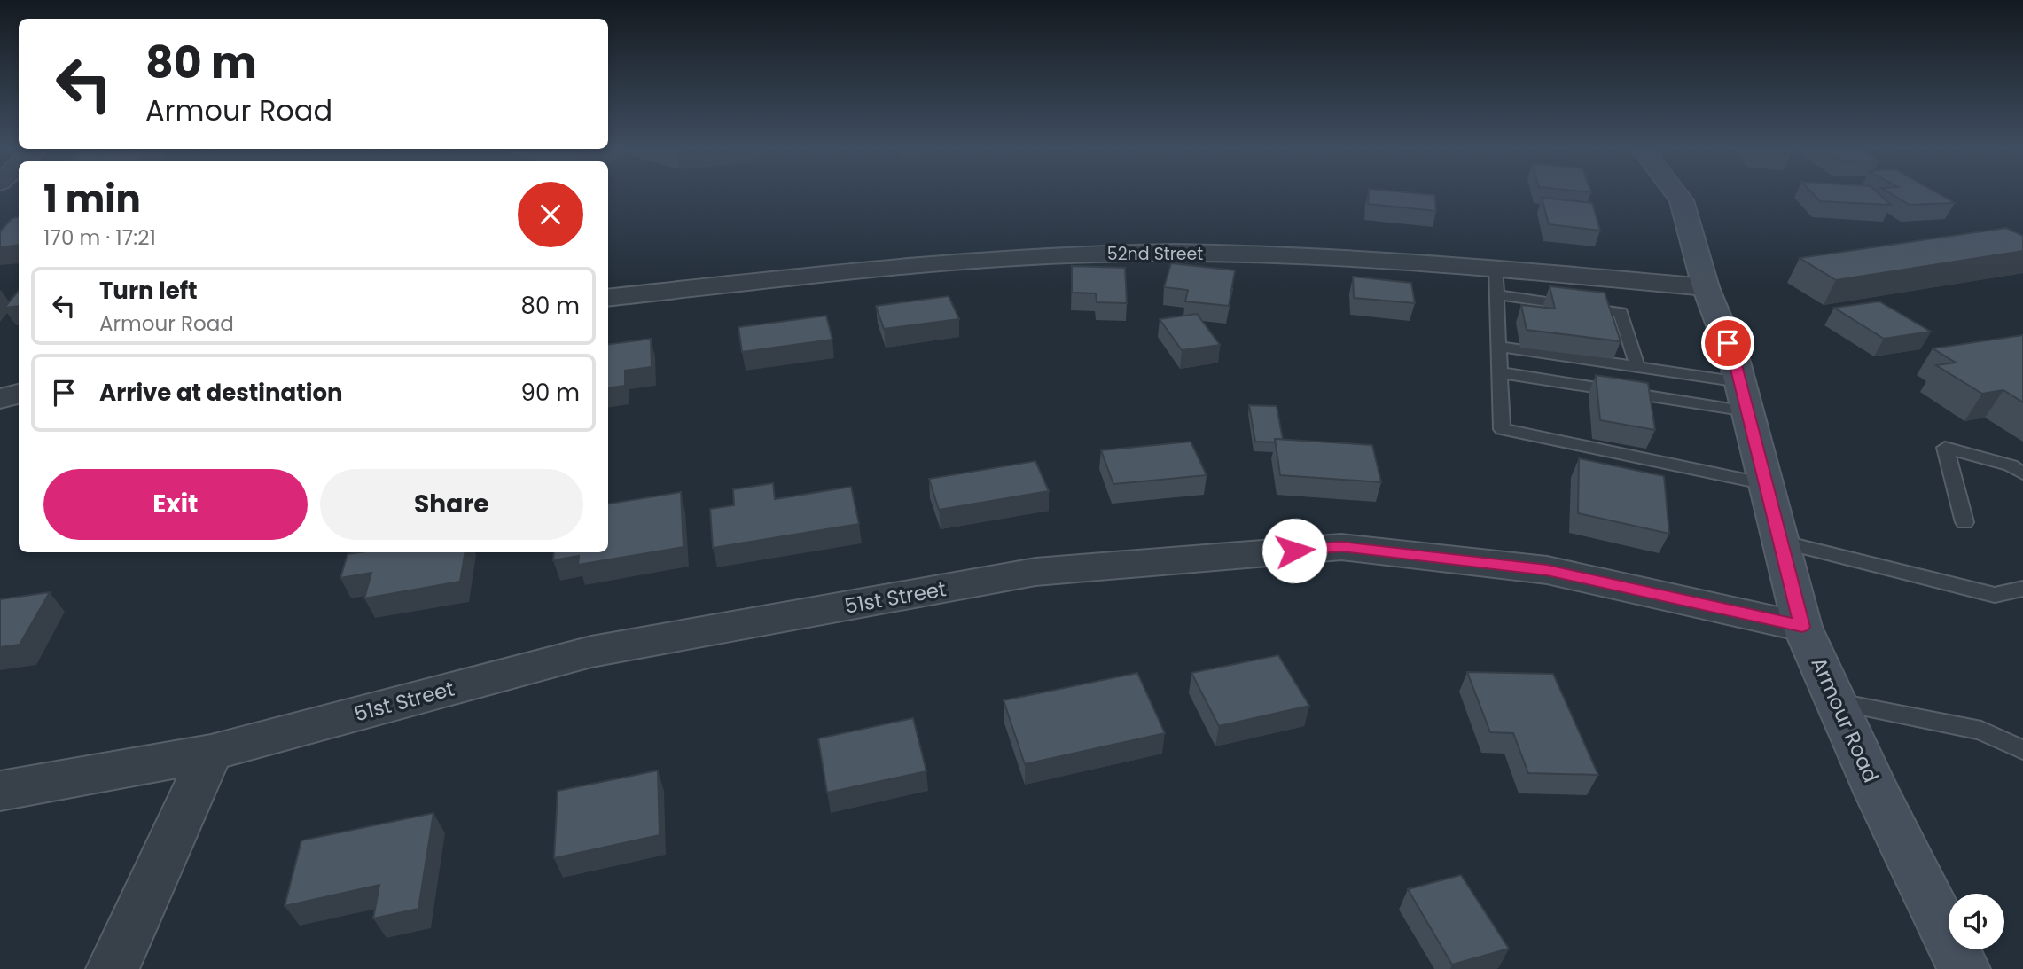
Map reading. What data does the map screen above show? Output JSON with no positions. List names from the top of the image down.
{
  "streets": {
    "street": ["52nd Street", "51st Street", "Armour Road"]
  },
  "crossings": [
    ["52nd Street", "Armour Road"],
    ["51st Street", "Armour Road"]
  ],
  "page": {
    "turn": ["80 m", "Armour Road"],
    "heading": ["1 min", "170 m · 17:21"],
    "list": [
      {
        "name": "Turn left",
        "note": "Armour Road",
        "value": "80 m"
      },
      {
        "name": "Arrive at destination",
        "value": "90 m"
      }
    ],
    "buttons": ["Exit", "Share"]
  }
}
